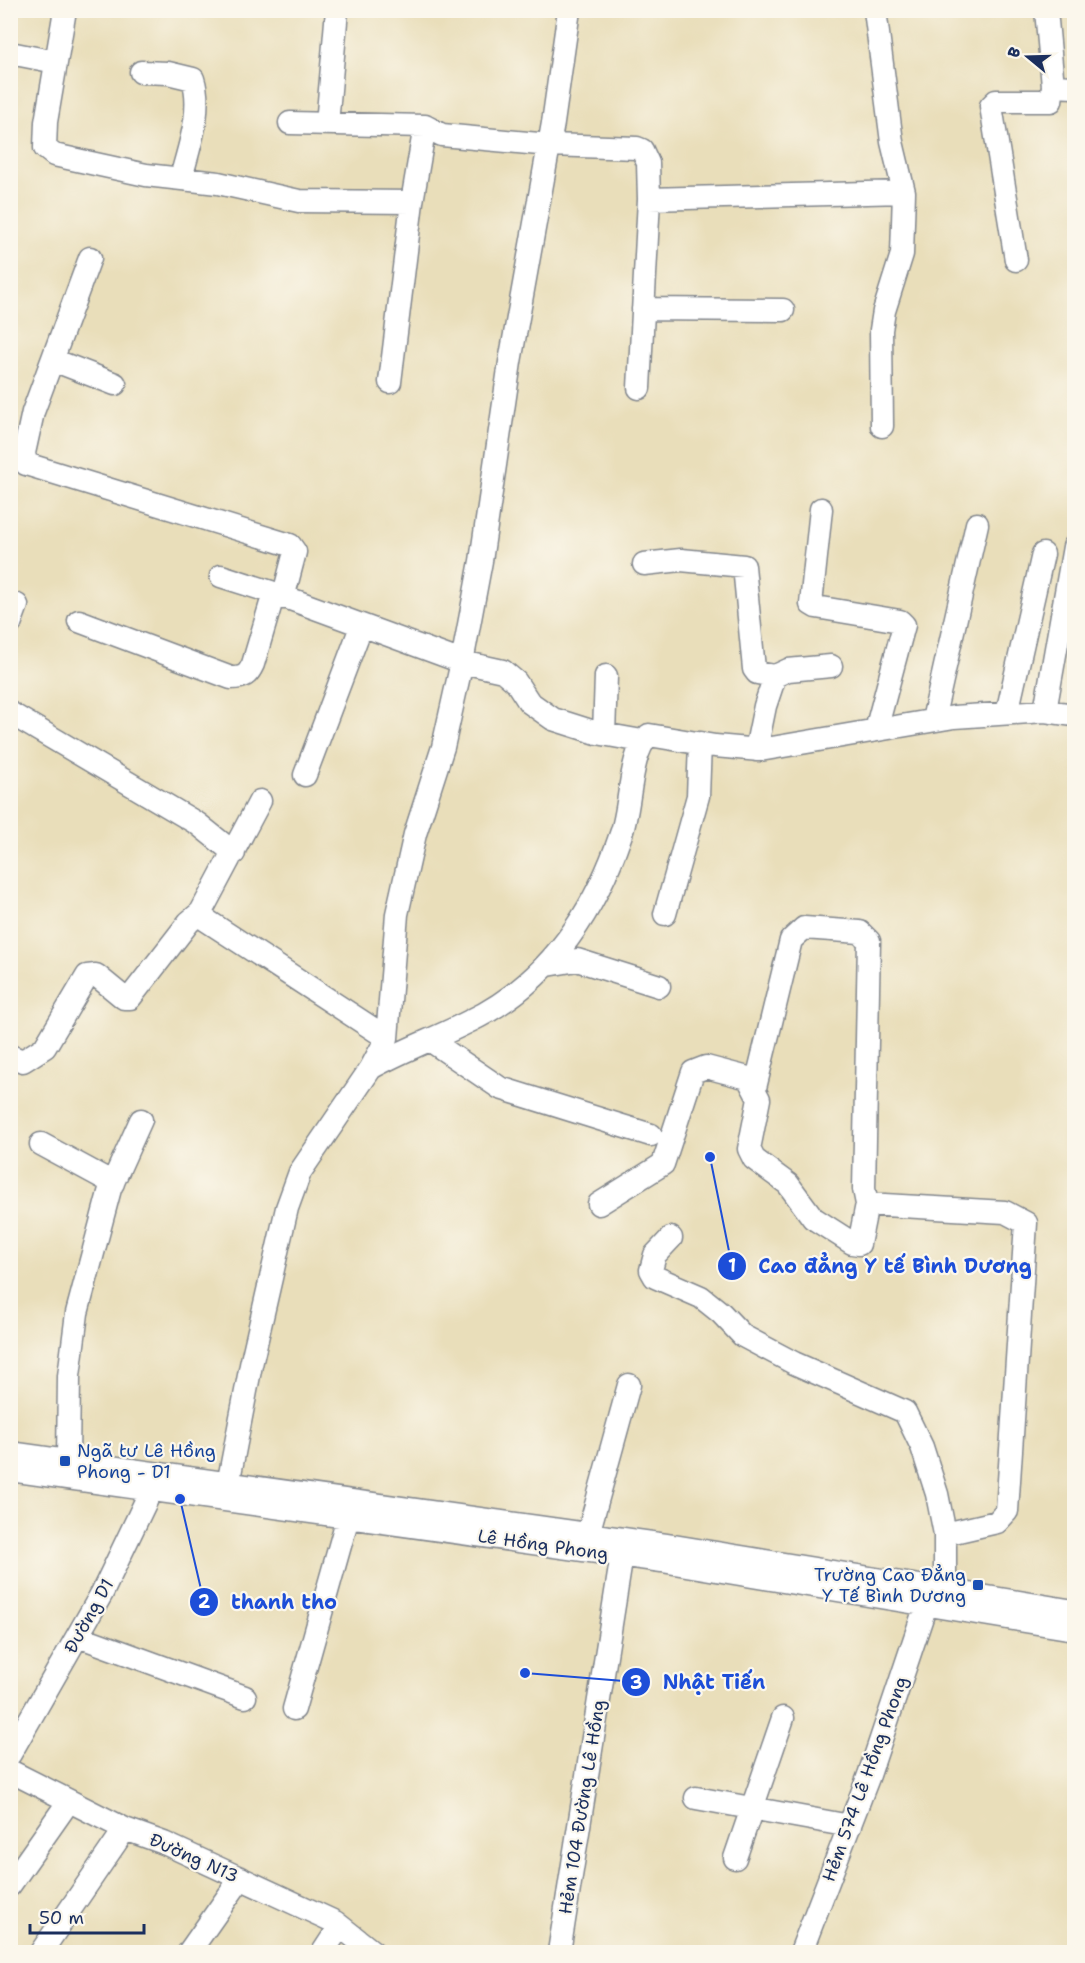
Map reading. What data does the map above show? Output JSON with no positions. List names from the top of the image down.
{
  "streets": {
    "street": [
      "Lê Hồng Phong",
      "Đường D1",
      "Hẻm 574 Lê Hồng Phong",
      "Hẻm 104 Đường Lê Hồng",
      "Đường N13"
    ]
  },
  "crossings": [
    ["Lê Hồng Phong", "Đường D1"],
    ["Lê Hồng Phong", "Hẻm 574 Lê Hồng Phong"],
    ["Lê Hồng Phong", "Hẻm 104 Đường Lê Hồng"]
  ],
  "places": {
    "other": ["Cao đẳng Y tế Bình Dương", "thanh tho", "Nhật Tiến"],
    "transit": ["Ngã tư Lê Hồng Phong - D1", "Trường Cao Đẳng Y Tế Bình Dương"]
  },
  "scale_bar": "50 m",
  "north": "left"
}
